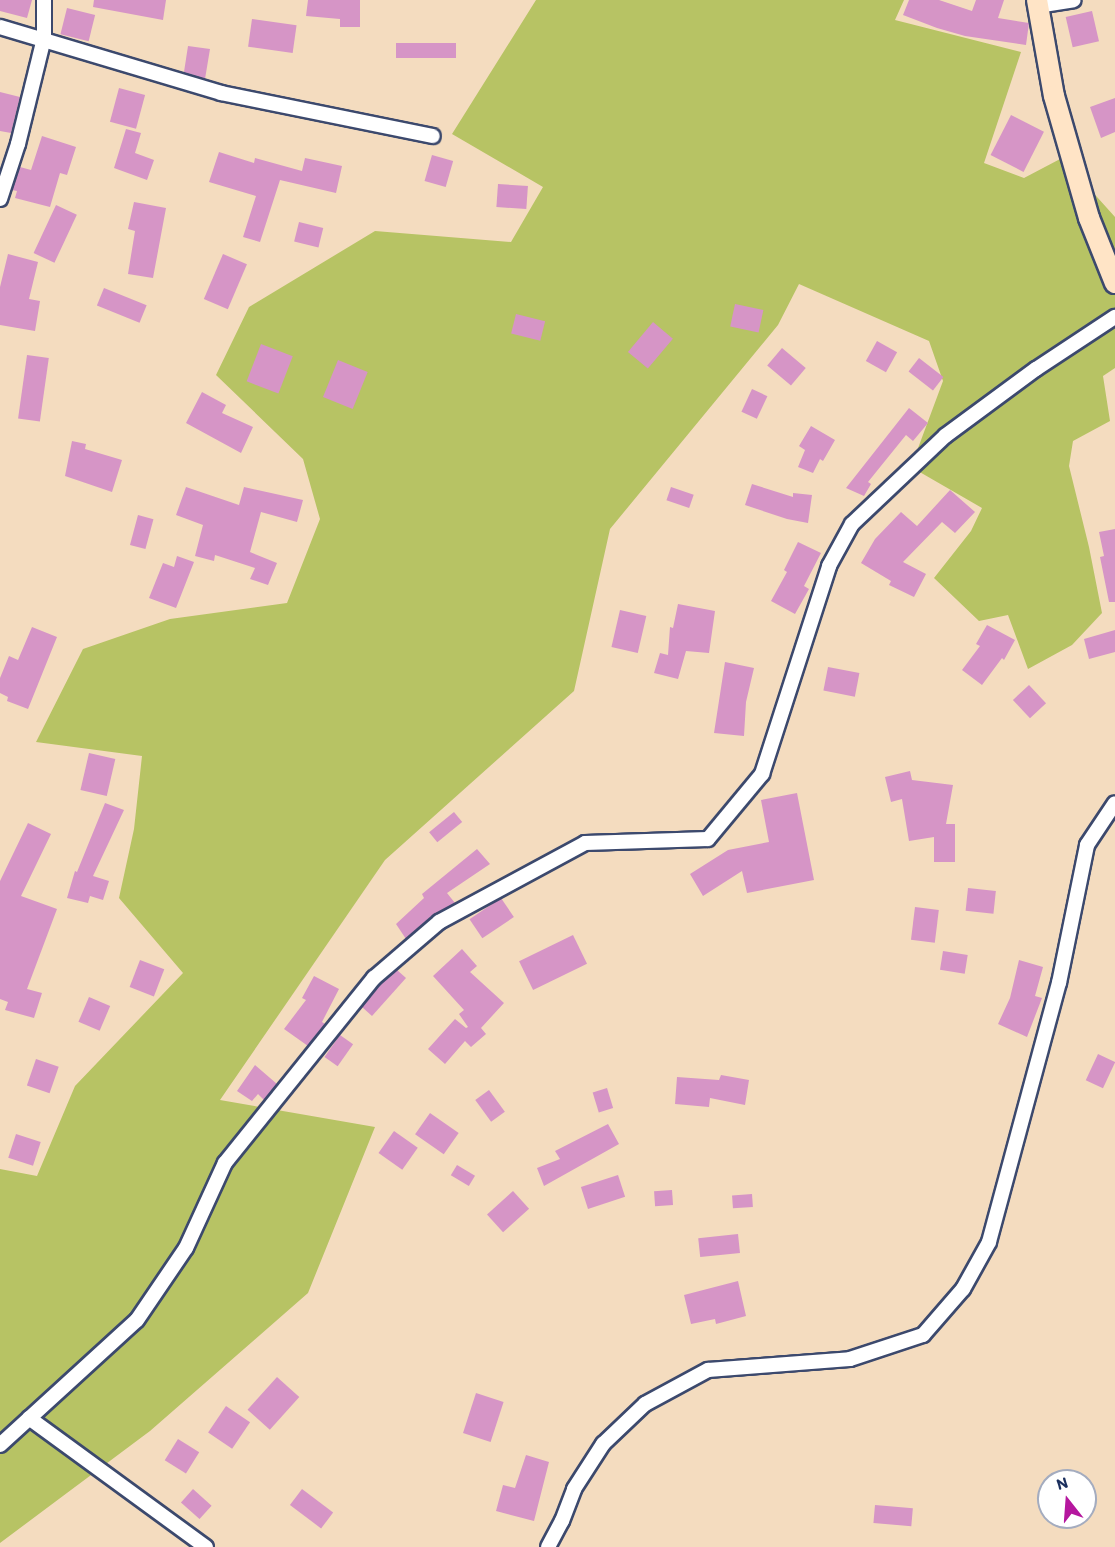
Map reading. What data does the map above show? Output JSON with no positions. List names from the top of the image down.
{
  "north": "top"
}
